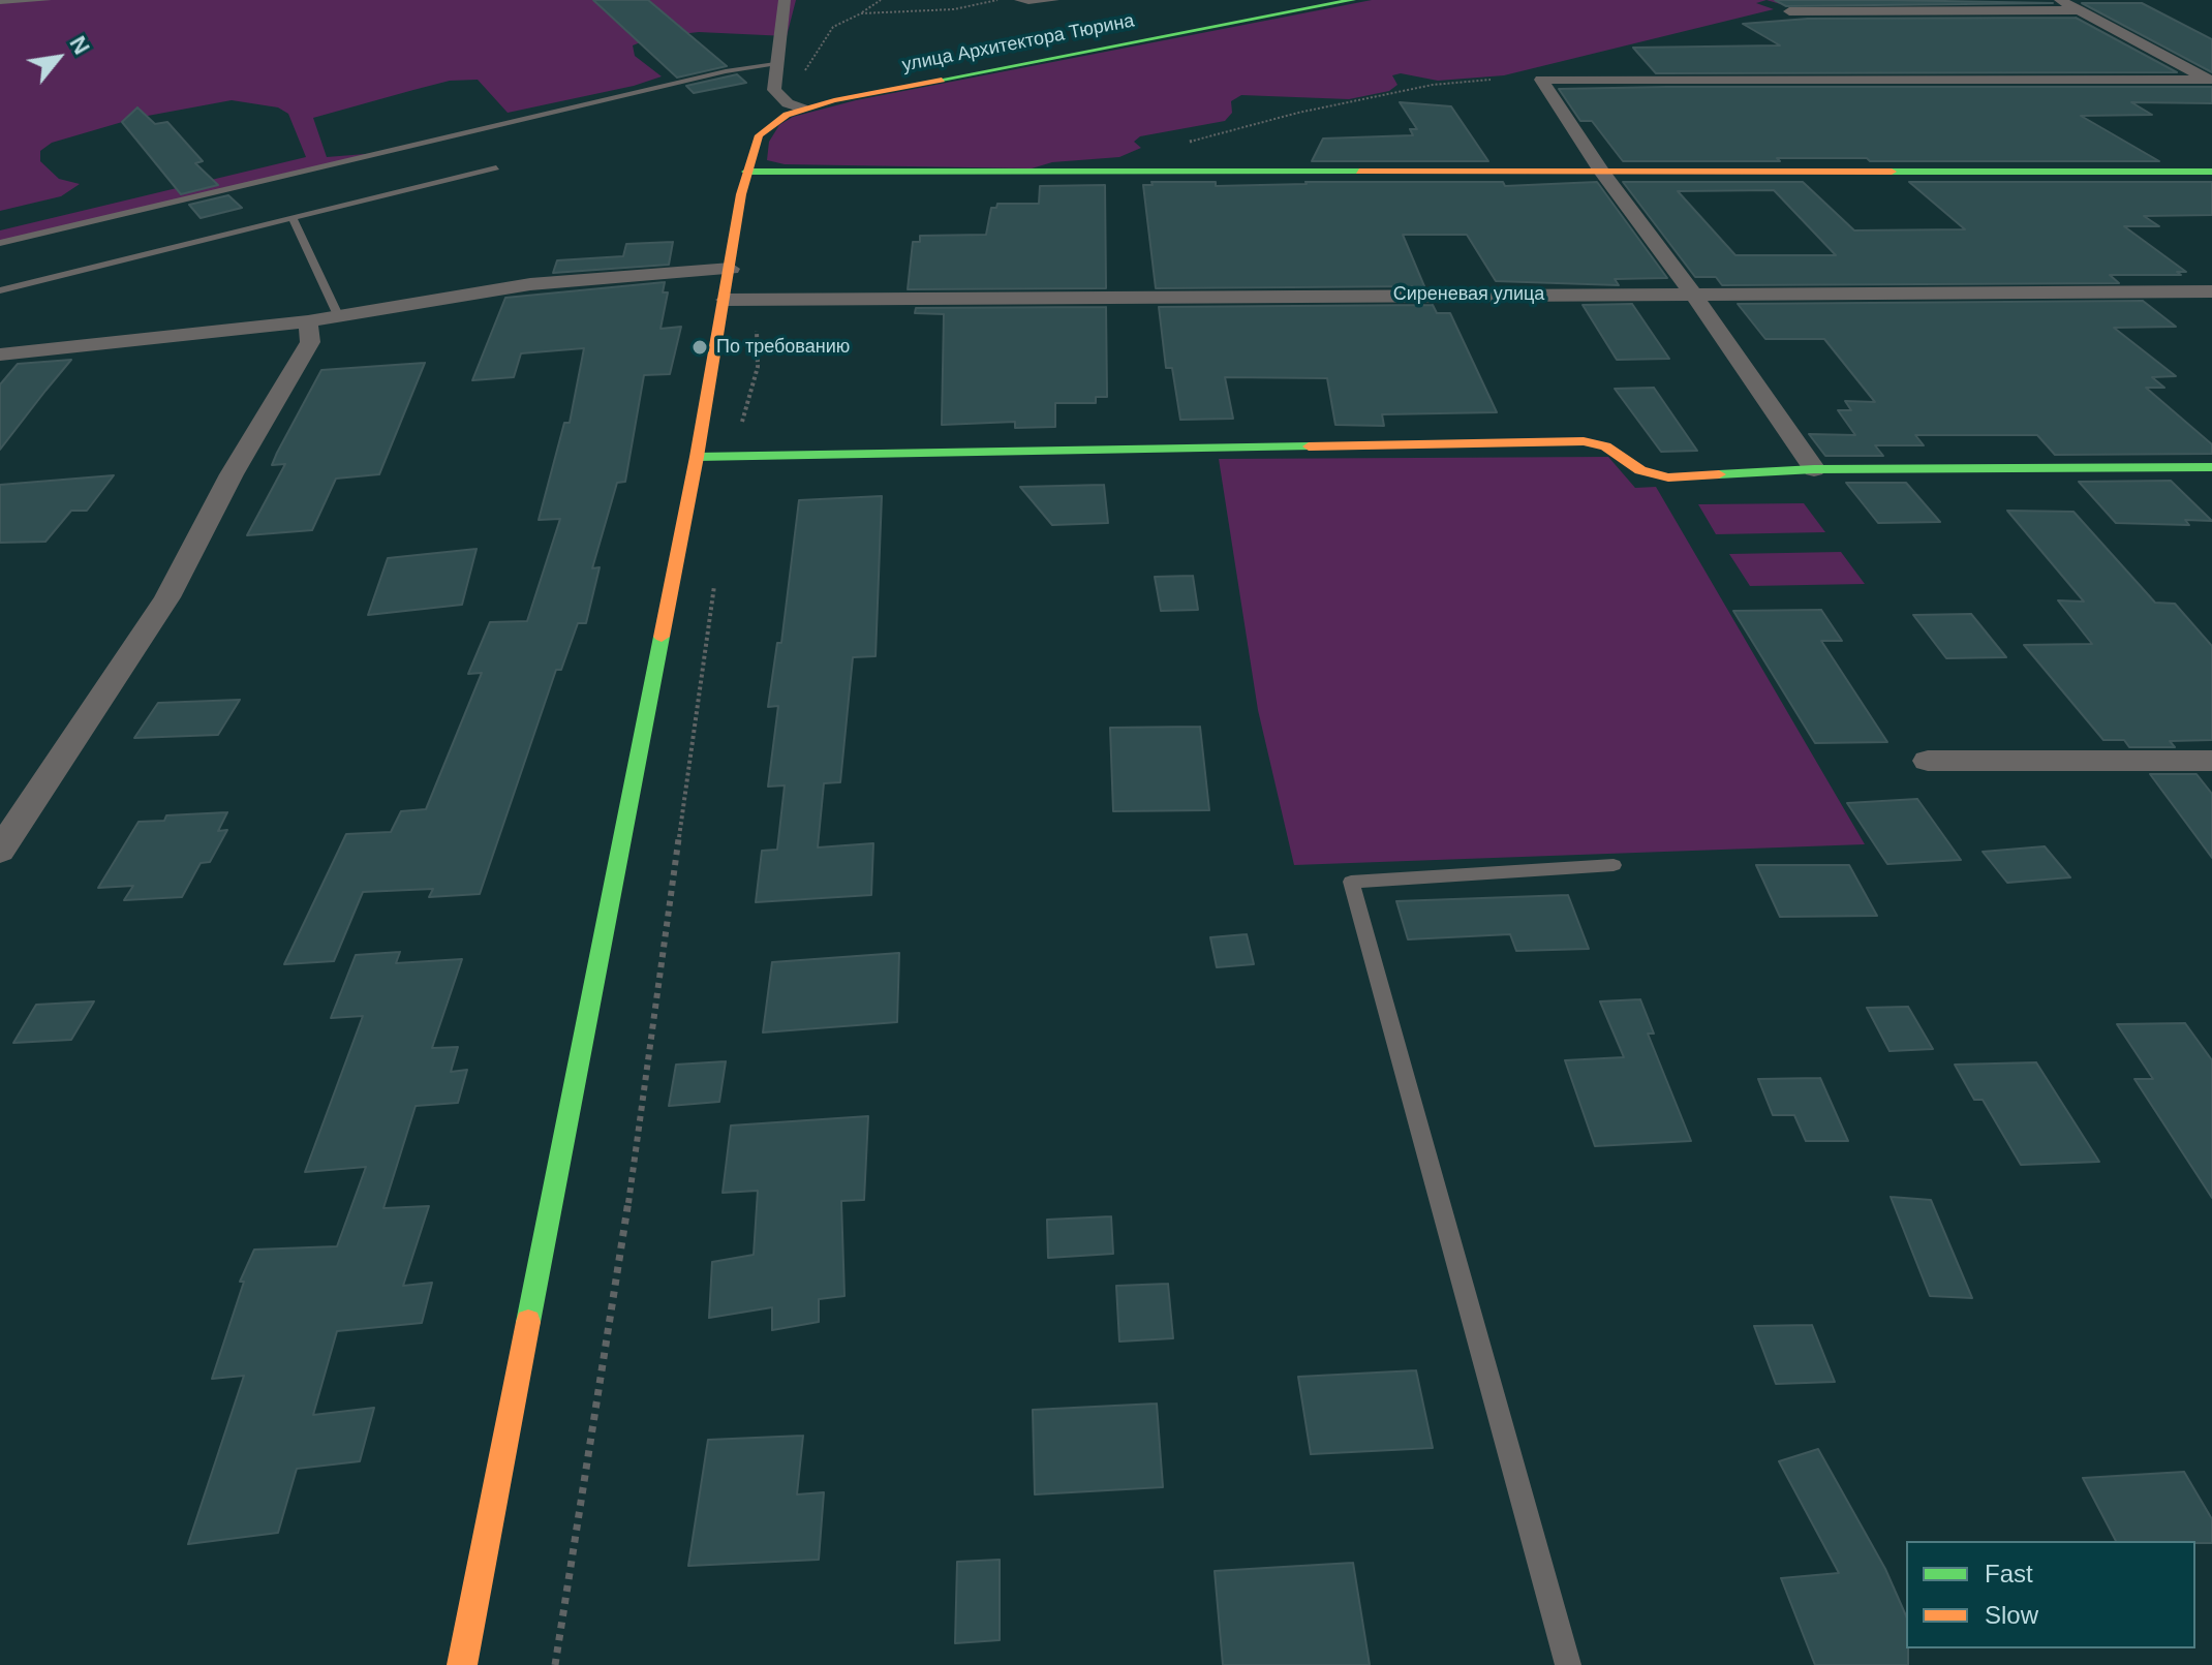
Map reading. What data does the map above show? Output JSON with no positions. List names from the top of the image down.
{
  "streets": {
    "street": ["улица Архитектора Тюрина", "Сиреневая улица"]
  },
  "crossings": [
    ["улица Архитектора Тюрина", "Сиреневая улица"]
  ],
  "places": ["По требованию"],
  "legend": ["Fast", "Slow"],
  "north": "top right"
}
